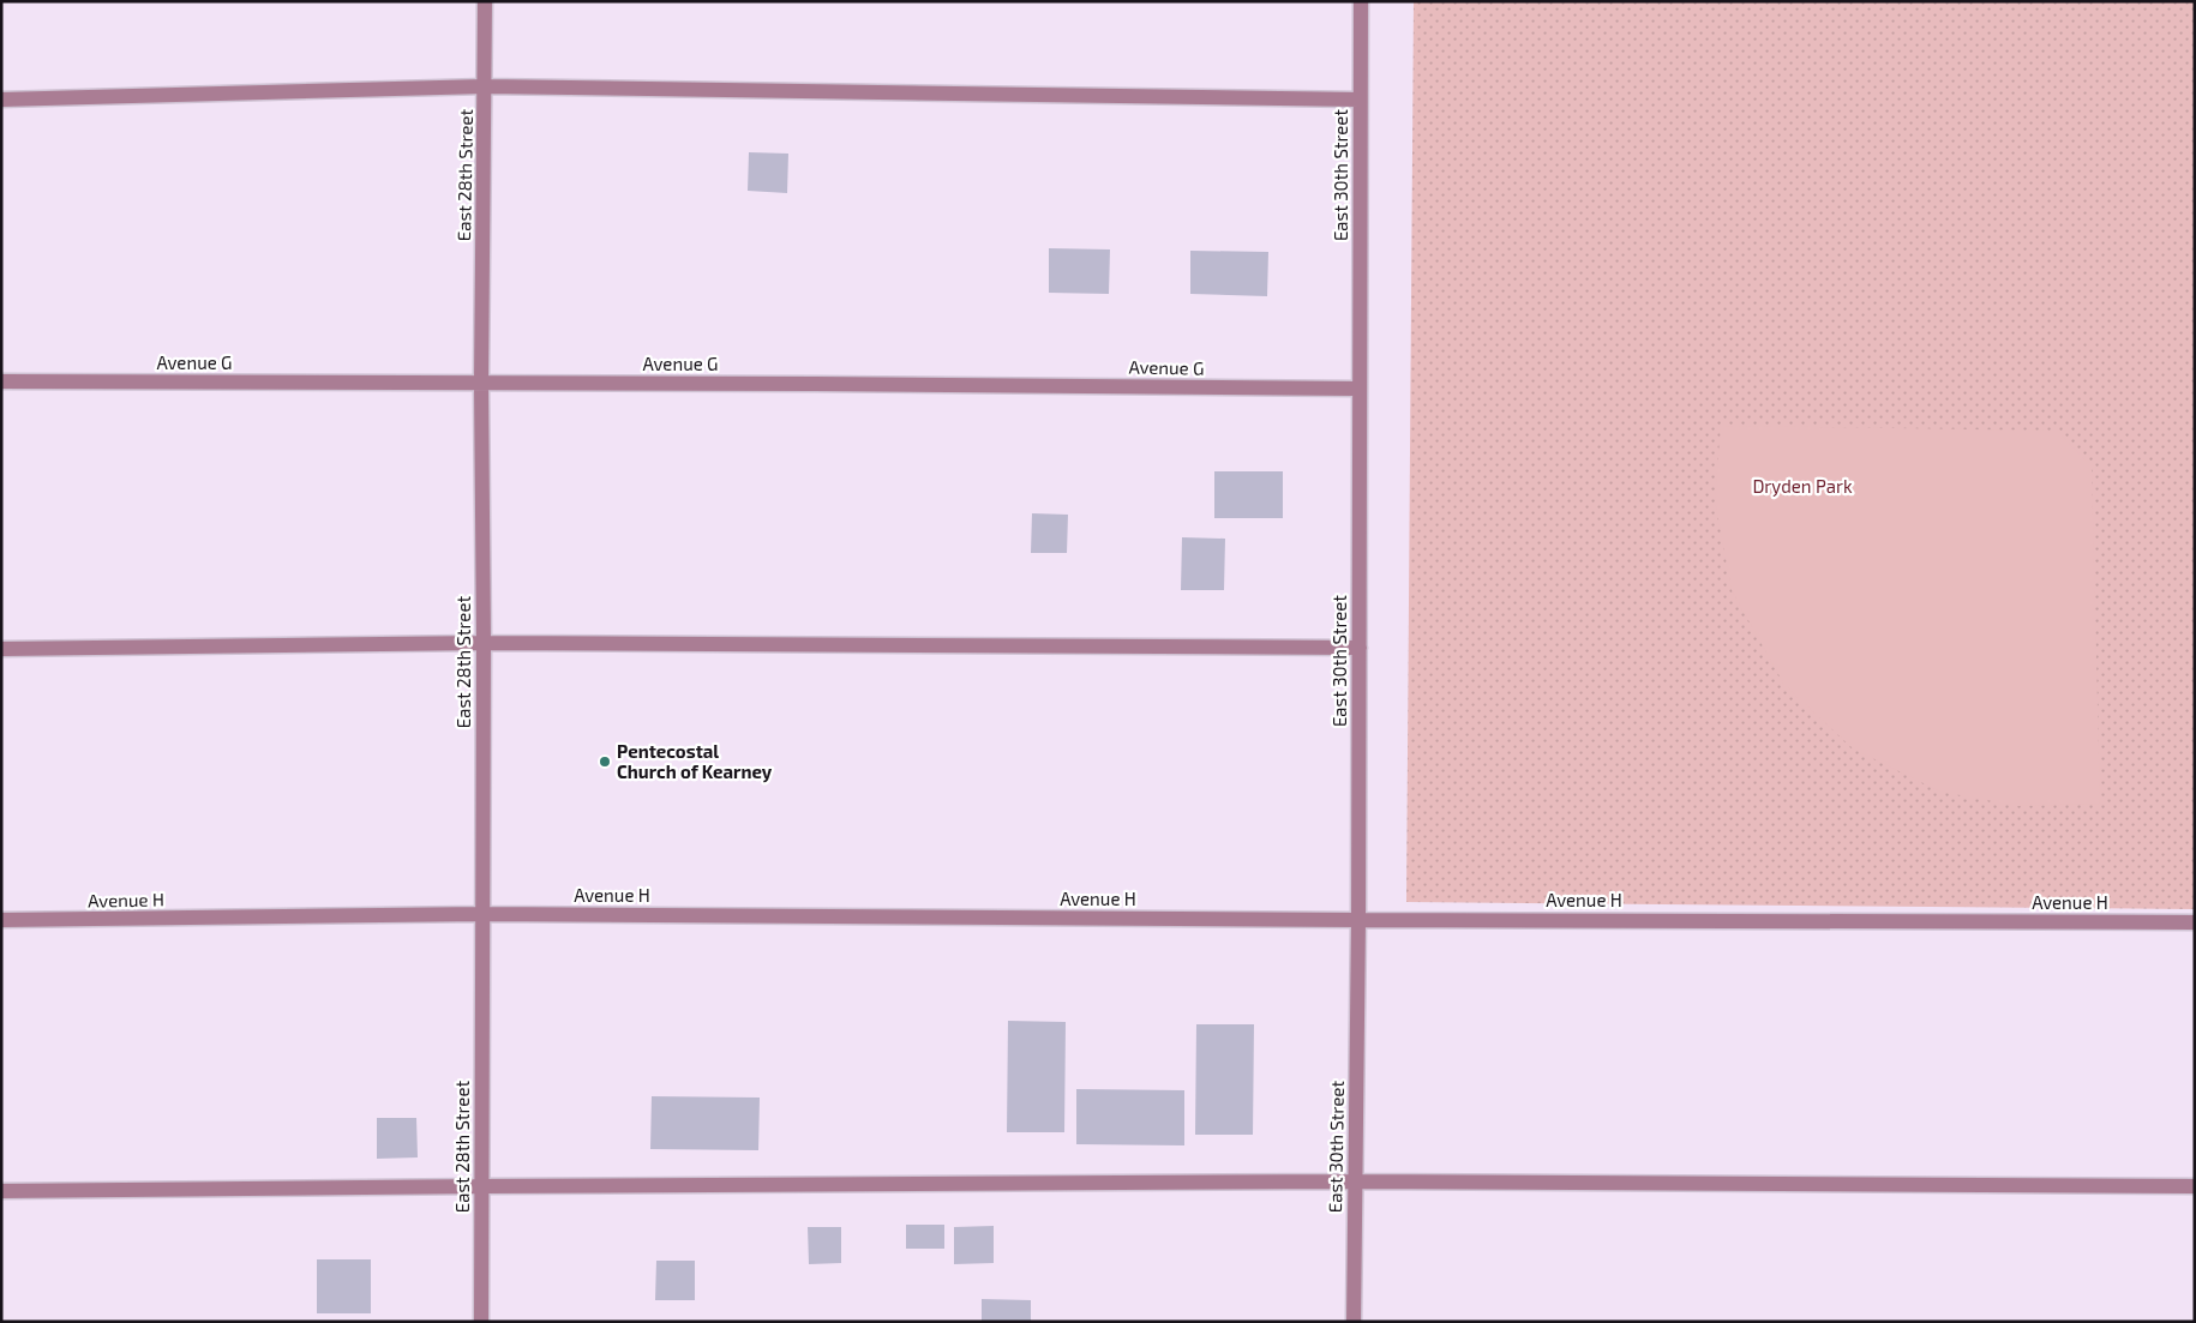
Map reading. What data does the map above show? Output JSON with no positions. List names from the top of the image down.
{
  "streets": {
    "street": [
      "East 28th Street",
      "East 30th Street",
      "Avenue G",
      "Avenue H"
    ]
  },
  "crossings": [
    ["East 28th Street", "Avenue G"],
    ["East 28th Street", "Avenue H"],
    ["East 30th Street", "Avenue G"],
    ["East 30th Street", "Avenue H"]
  ],
  "parks": ["Dryden Park"],
  "places": ["Pentecostal Church of Kearney"]
}
